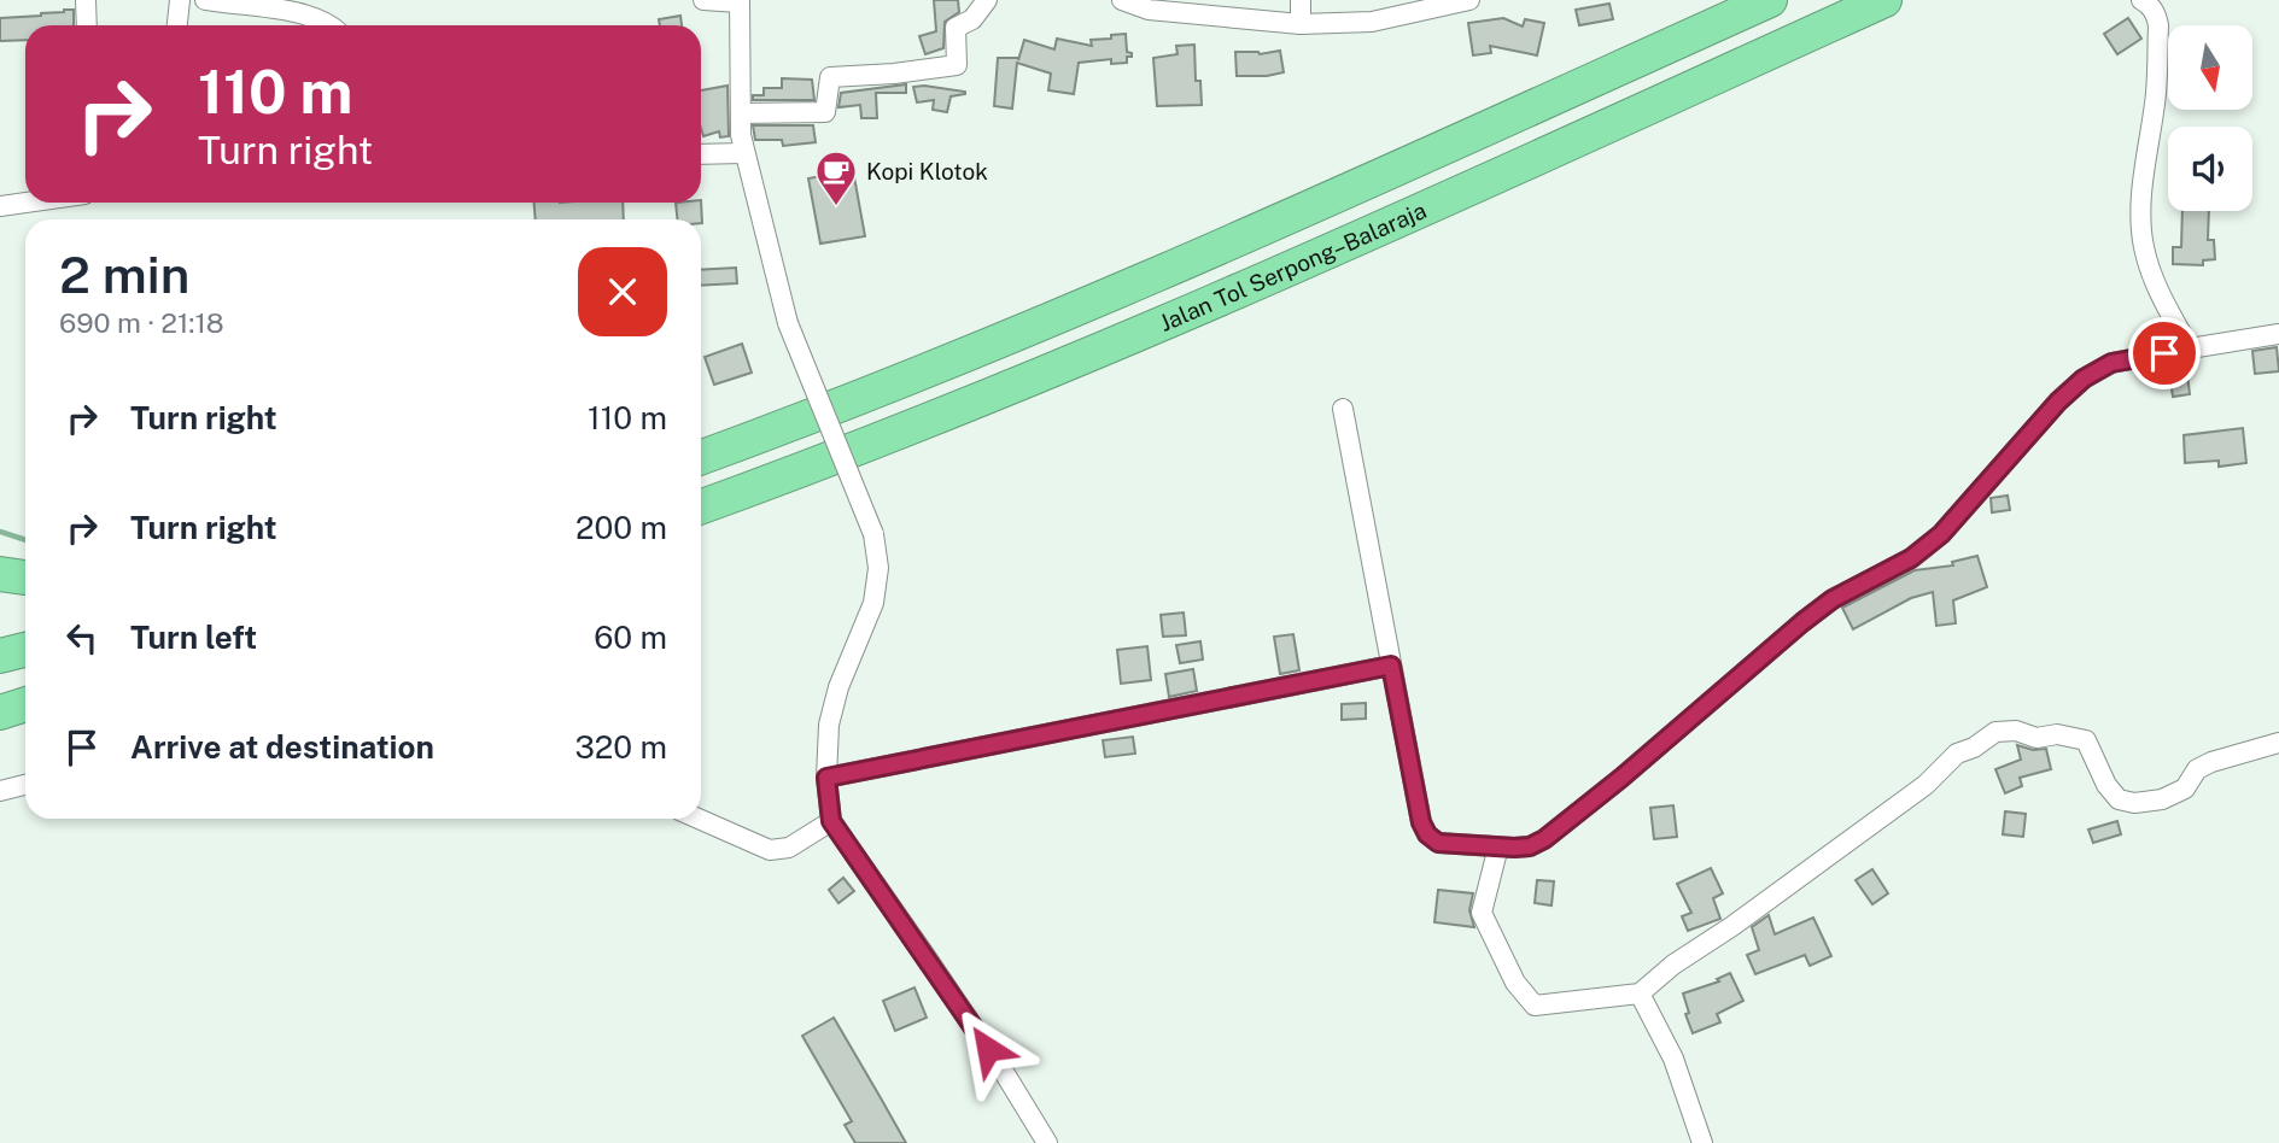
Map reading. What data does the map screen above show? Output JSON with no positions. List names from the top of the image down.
{
  "streets": {
    "highway": ["Jalan Tol Serpong–Balaraja"]
  },
  "places": {
    "cafe": ["Kopi Klotok"]
  },
  "north": "bottom",
  "page": {
    "turn": ["110 m", "Turn right"],
    "heading": ["2 min", "690 m · 21:18"],
    "list": [
      {
        "name": "Turn right",
        "value": "110 m"
      },
      {
        "name": "Turn right",
        "value": "200 m"
      },
      {
        "name": "Turn left",
        "value": "60 m"
      },
      {
        "name": "Arrive at destination",
        "value": "320 m"
      }
    ]
  }
}
